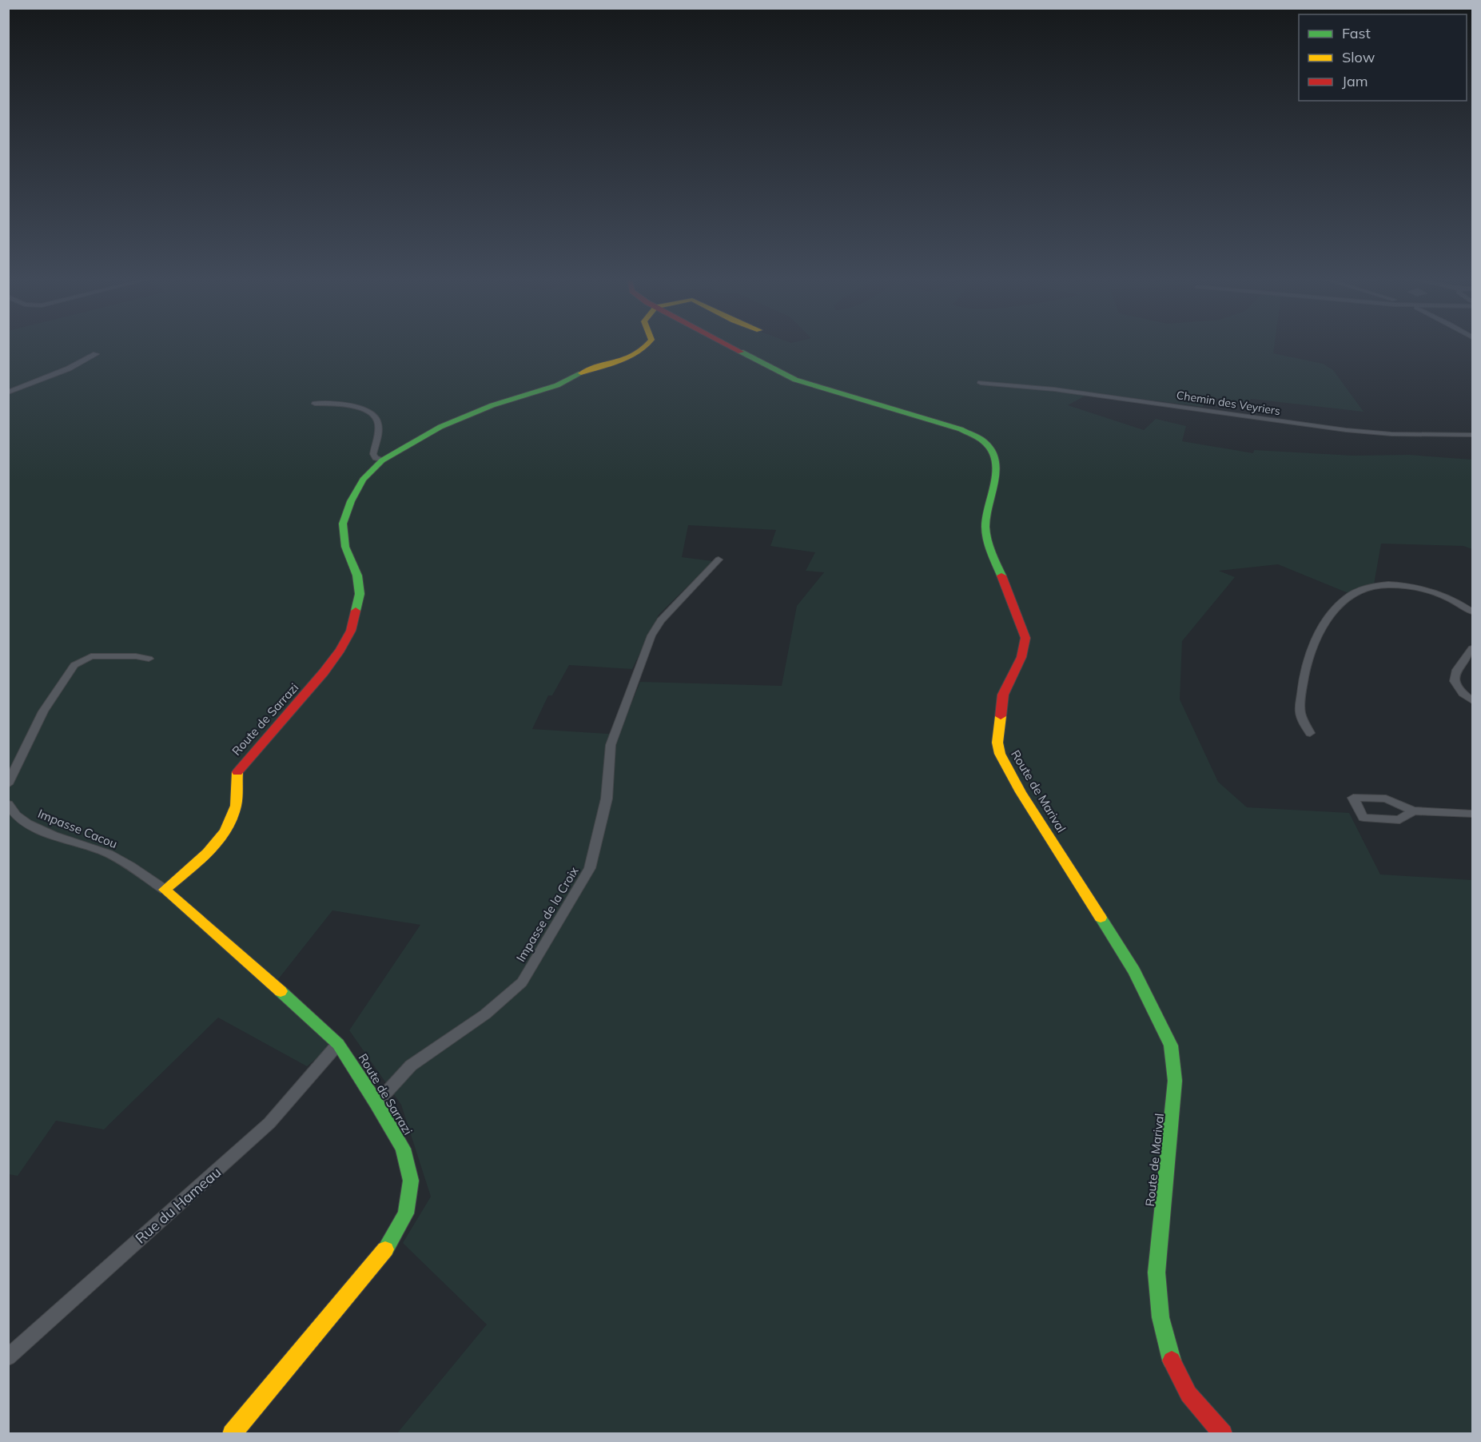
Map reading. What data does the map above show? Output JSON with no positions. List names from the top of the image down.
{
  "streets": {
    "street": [
      "Chemin des Veyriers",
      "Route de Sarrazi",
      "Route de Marival",
      "Impasse Cacou",
      "Impasse de la Croix",
      "Rue du Hameau"
    ]
  },
  "crossings": [
    ["Route de Sarrazi", "Impasse Cacou"],
    ["Route de Sarrazi", "Impasse de la Croix"],
    ["Route de Sarrazi", "Rue du Hameau"]
  ],
  "legend": ["Fast", "Slow", "Jam"]
}
